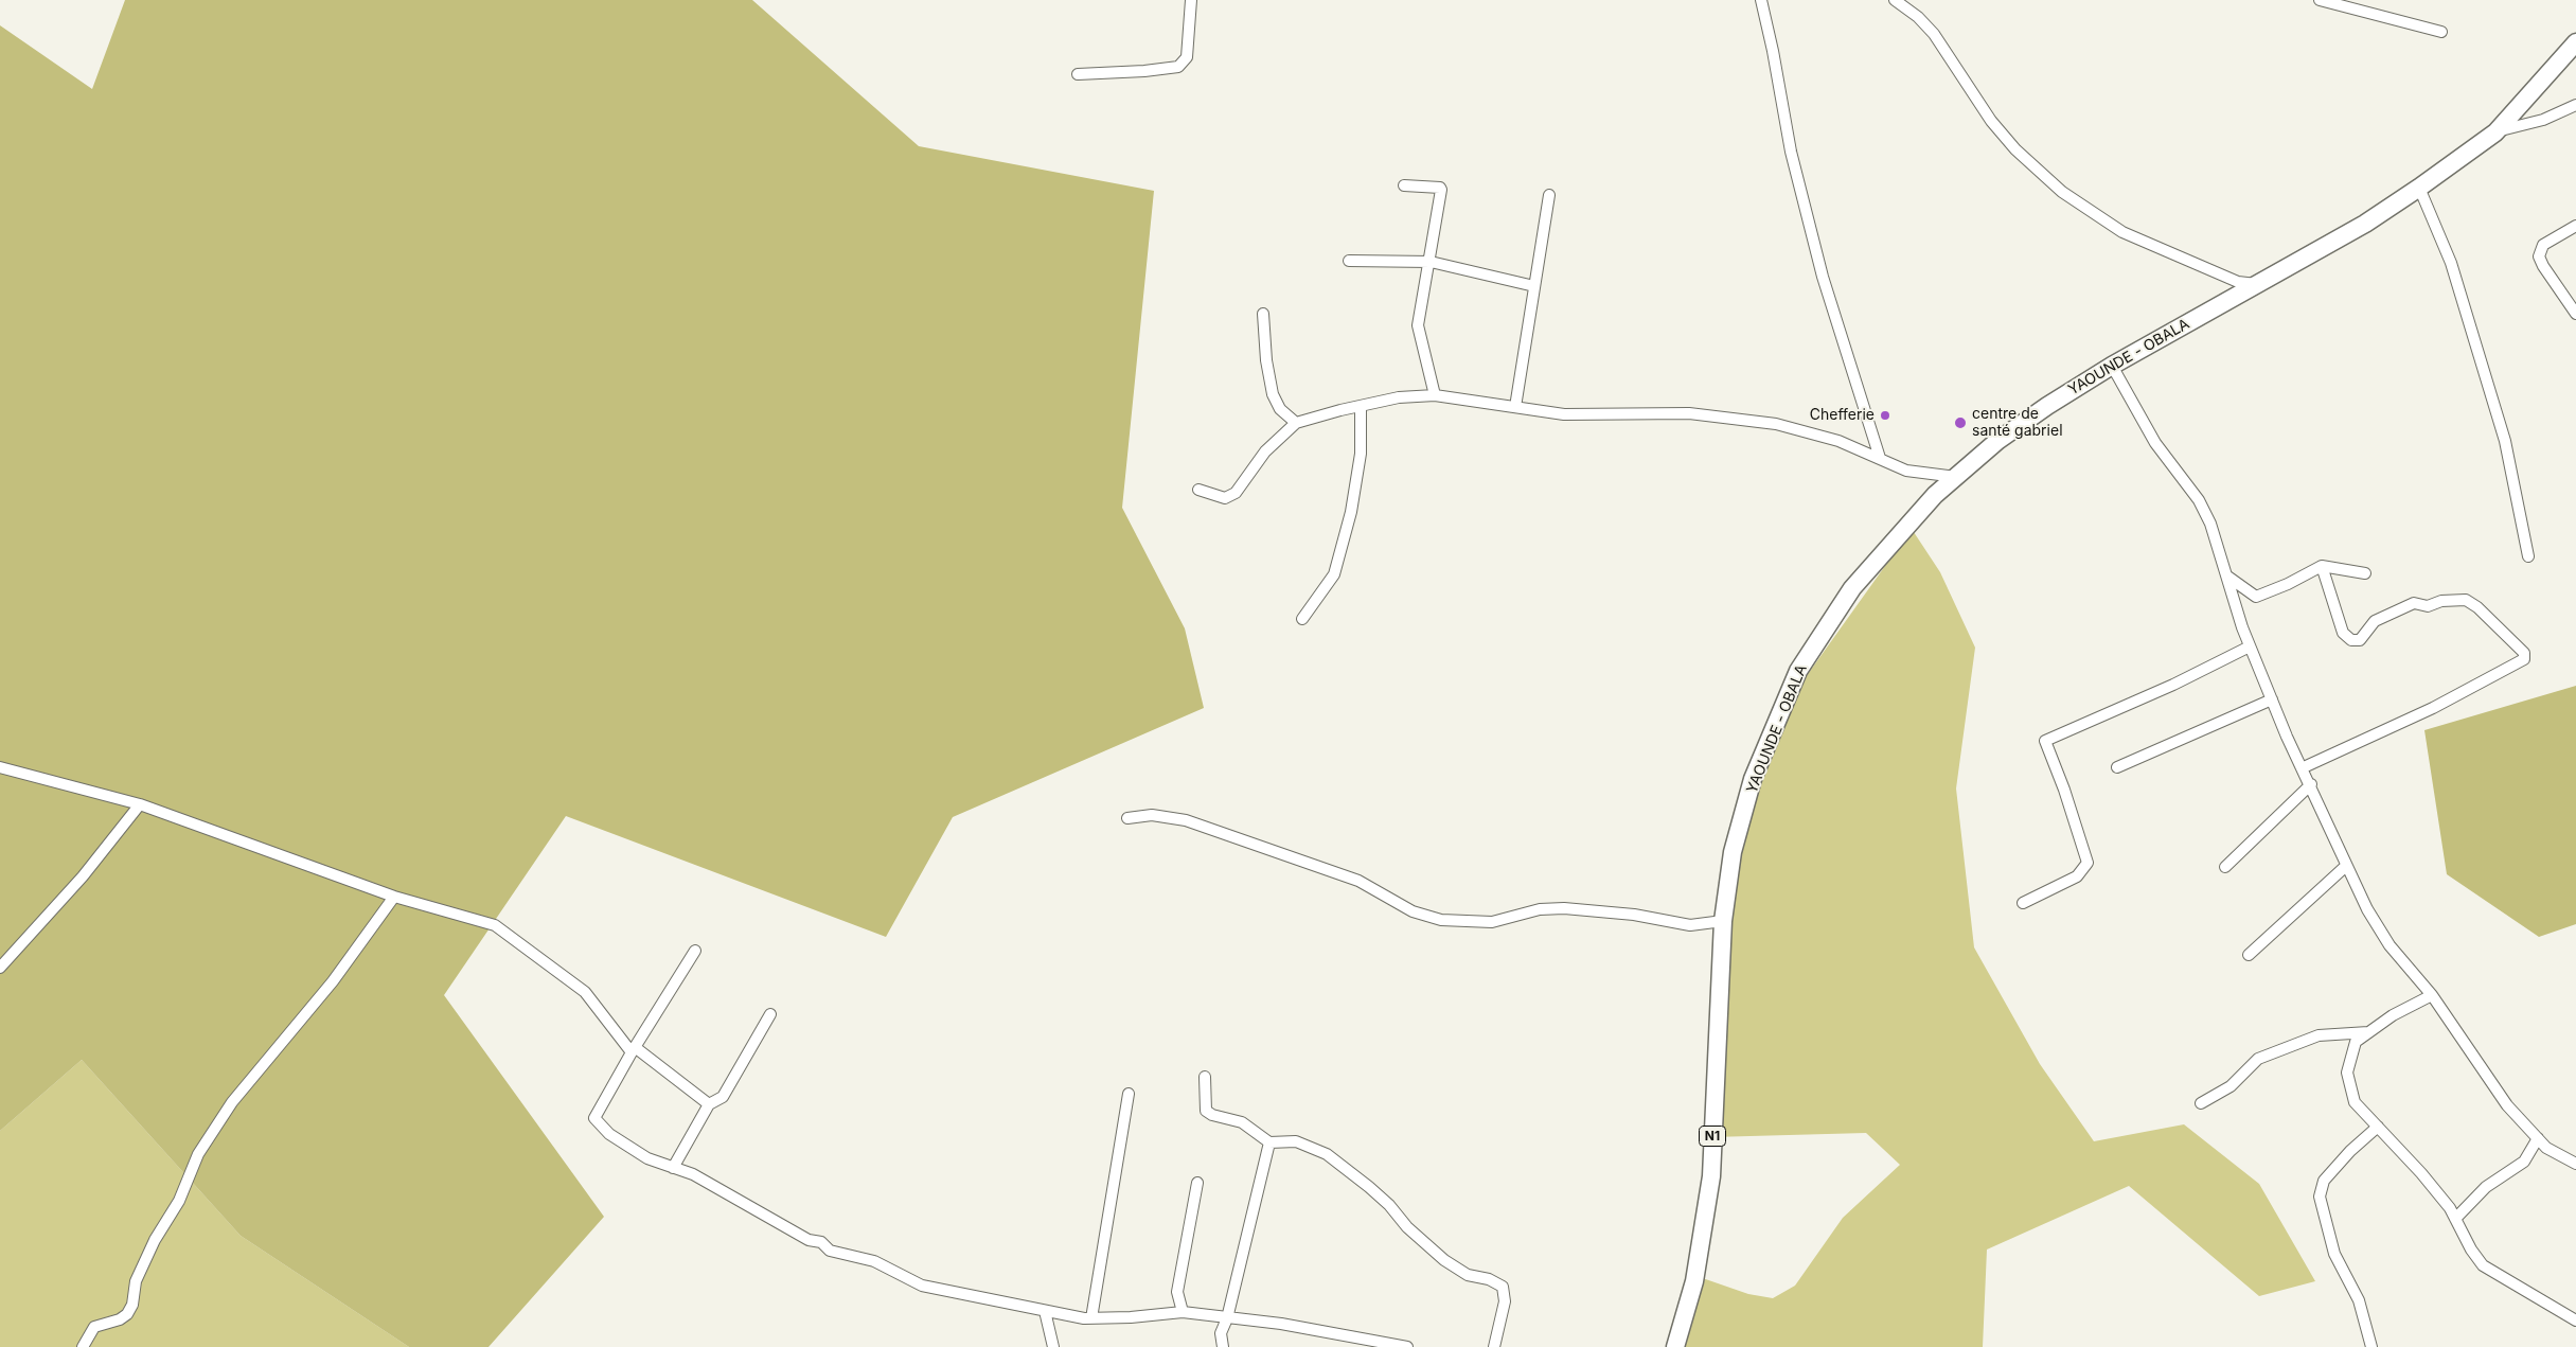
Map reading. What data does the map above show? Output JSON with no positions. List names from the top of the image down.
{
  "streets": {
    "highway": ["YAOUNDE - OBALA", "N1"]
  },
  "places": ["Chefferie", "centre de santé gabriel"]
}
